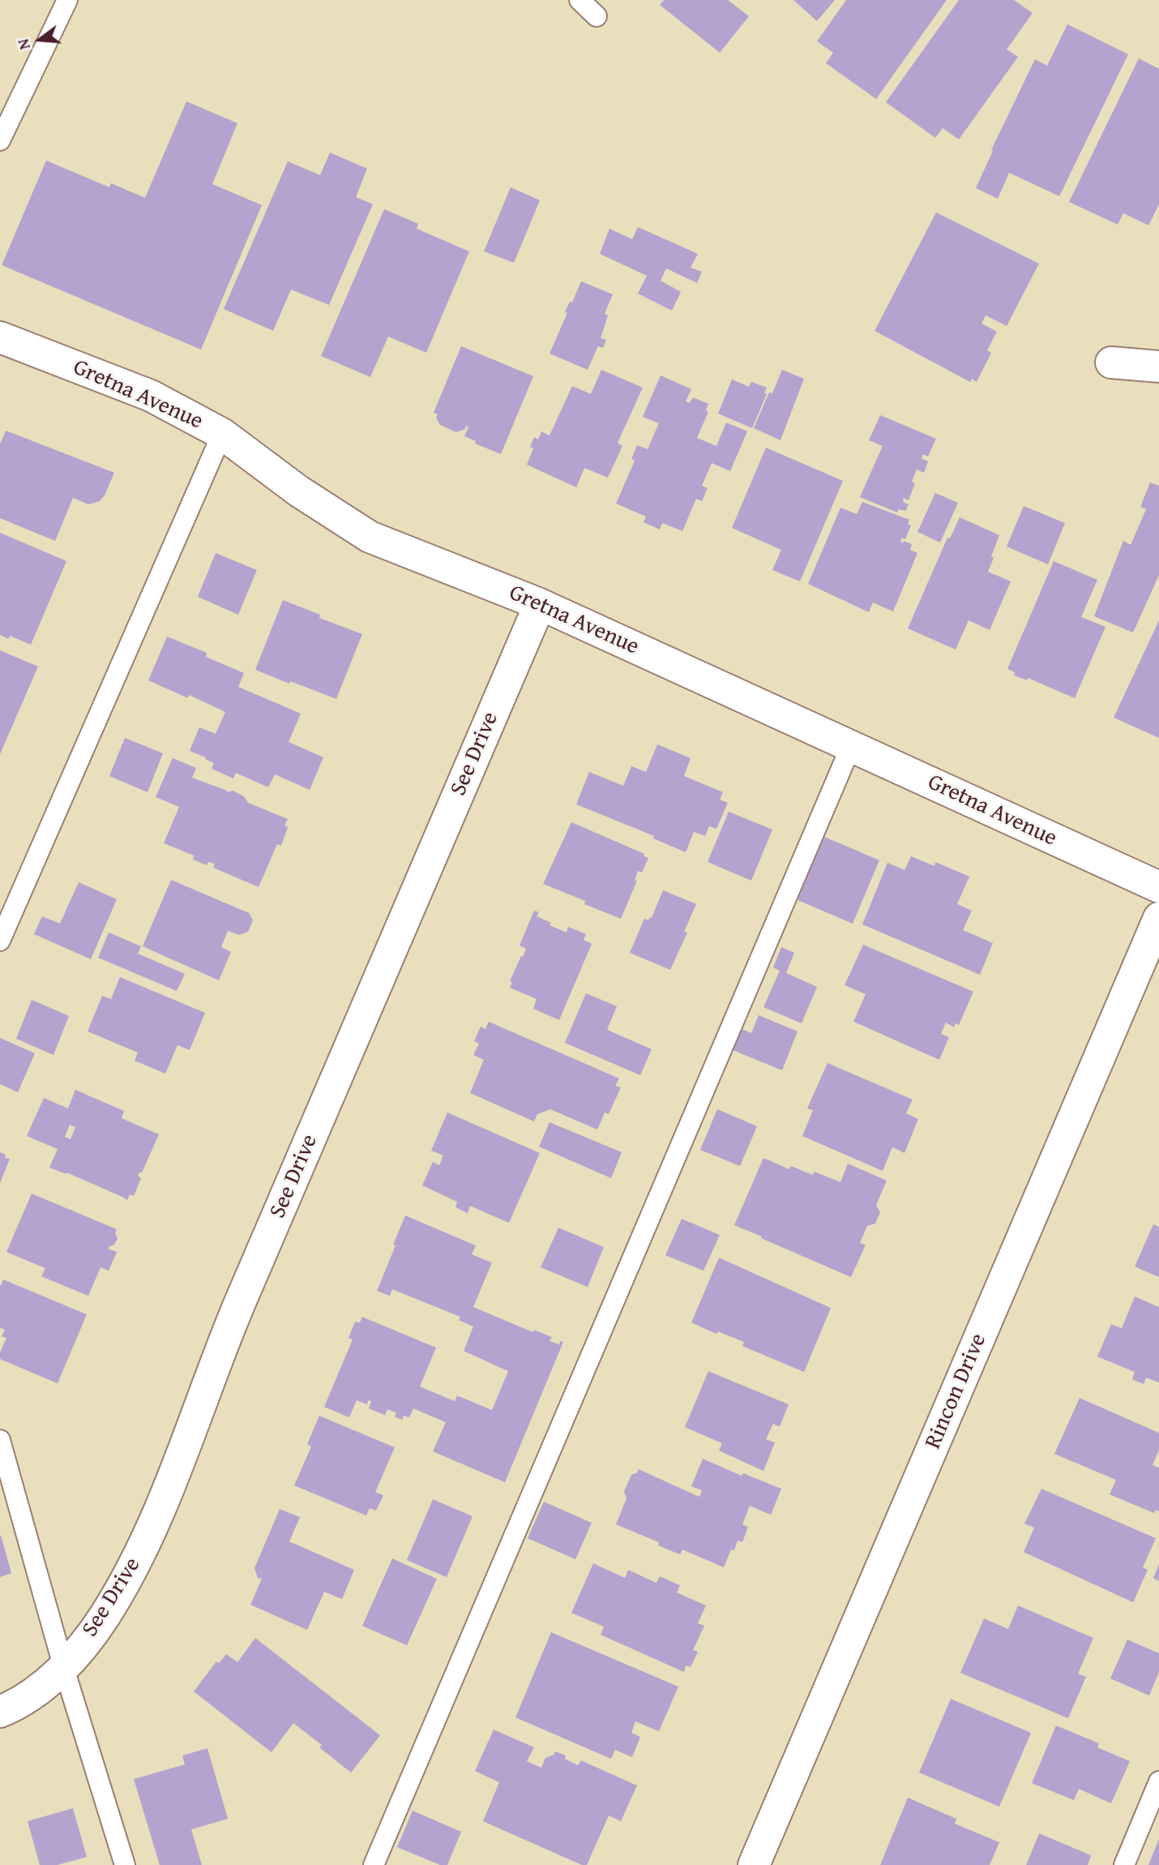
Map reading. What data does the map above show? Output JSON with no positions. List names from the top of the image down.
{
  "streets": {
    "street": ["Gretna Avenue", "See Drive", "Rincon Drive"]
  },
  "crossings": [
    ["Gretna Avenue", "See Drive"]
  ],
  "north": "left"
}
